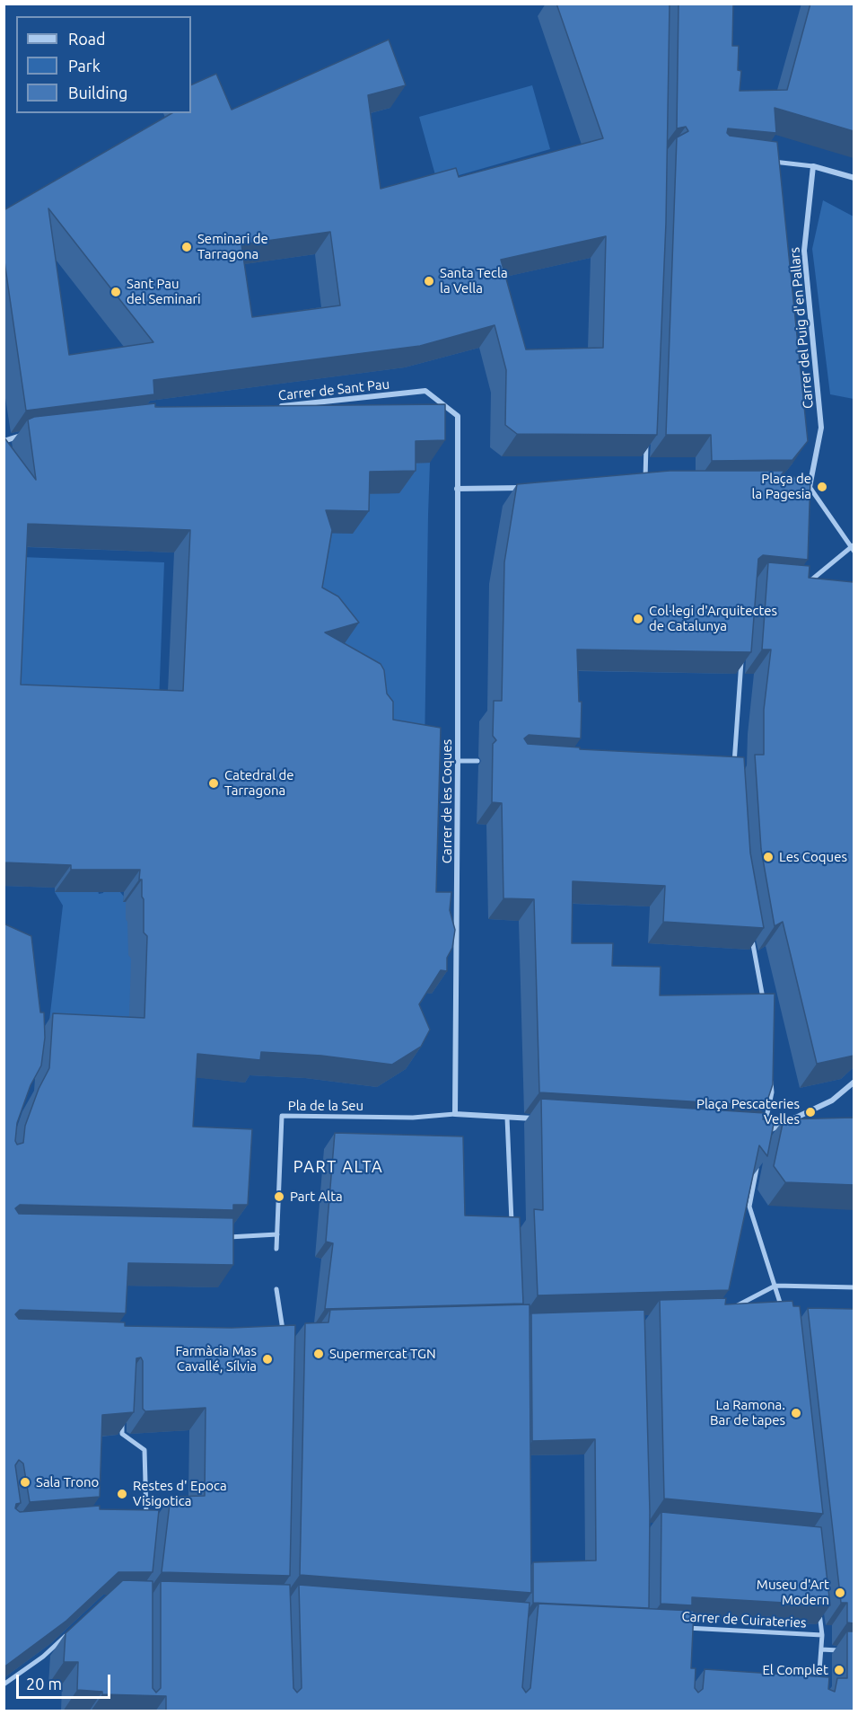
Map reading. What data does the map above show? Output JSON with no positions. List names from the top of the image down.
{
  "streets": {
    "street": [
      "Carrer del Puig d'en Pallars",
      "Carrer de Sant Pau",
      "Carrer de les Coques",
      "Pla de la Seu",
      "Carrer de Cuirateries"
    ]
  },
  "crossings": [
    ["Carrer de Sant Pau", "Carrer de les Coques"],
    ["Carrer de les Coques", "Pla de la Seu"]
  ],
  "districts": ["PART ALTA"],
  "places": [
    "Seminari de Tarragona",
    "Santa Tecla la Vella",
    "Sant Pau del Seminari",
    "Plaça de la Pagesia",
    "Col·legi d'Arquitectes de Catalunya",
    "Catedral de Tarragona",
    "Les Coques",
    "Plaça Pescateries Velles",
    "Part Alta",
    "Supermercat TGN",
    "Farmàcia Mas Cavallé, Sílvia",
    "La Ramona. Bar de tapes",
    "Sala Trono",
    "Restes d' Epoca Visigotica",
    "Museu d'Art Modern",
    "El Complet"
  ],
  "legend": ["Road", "Park", "Building"],
  "scale_bar": "20 m"
}
